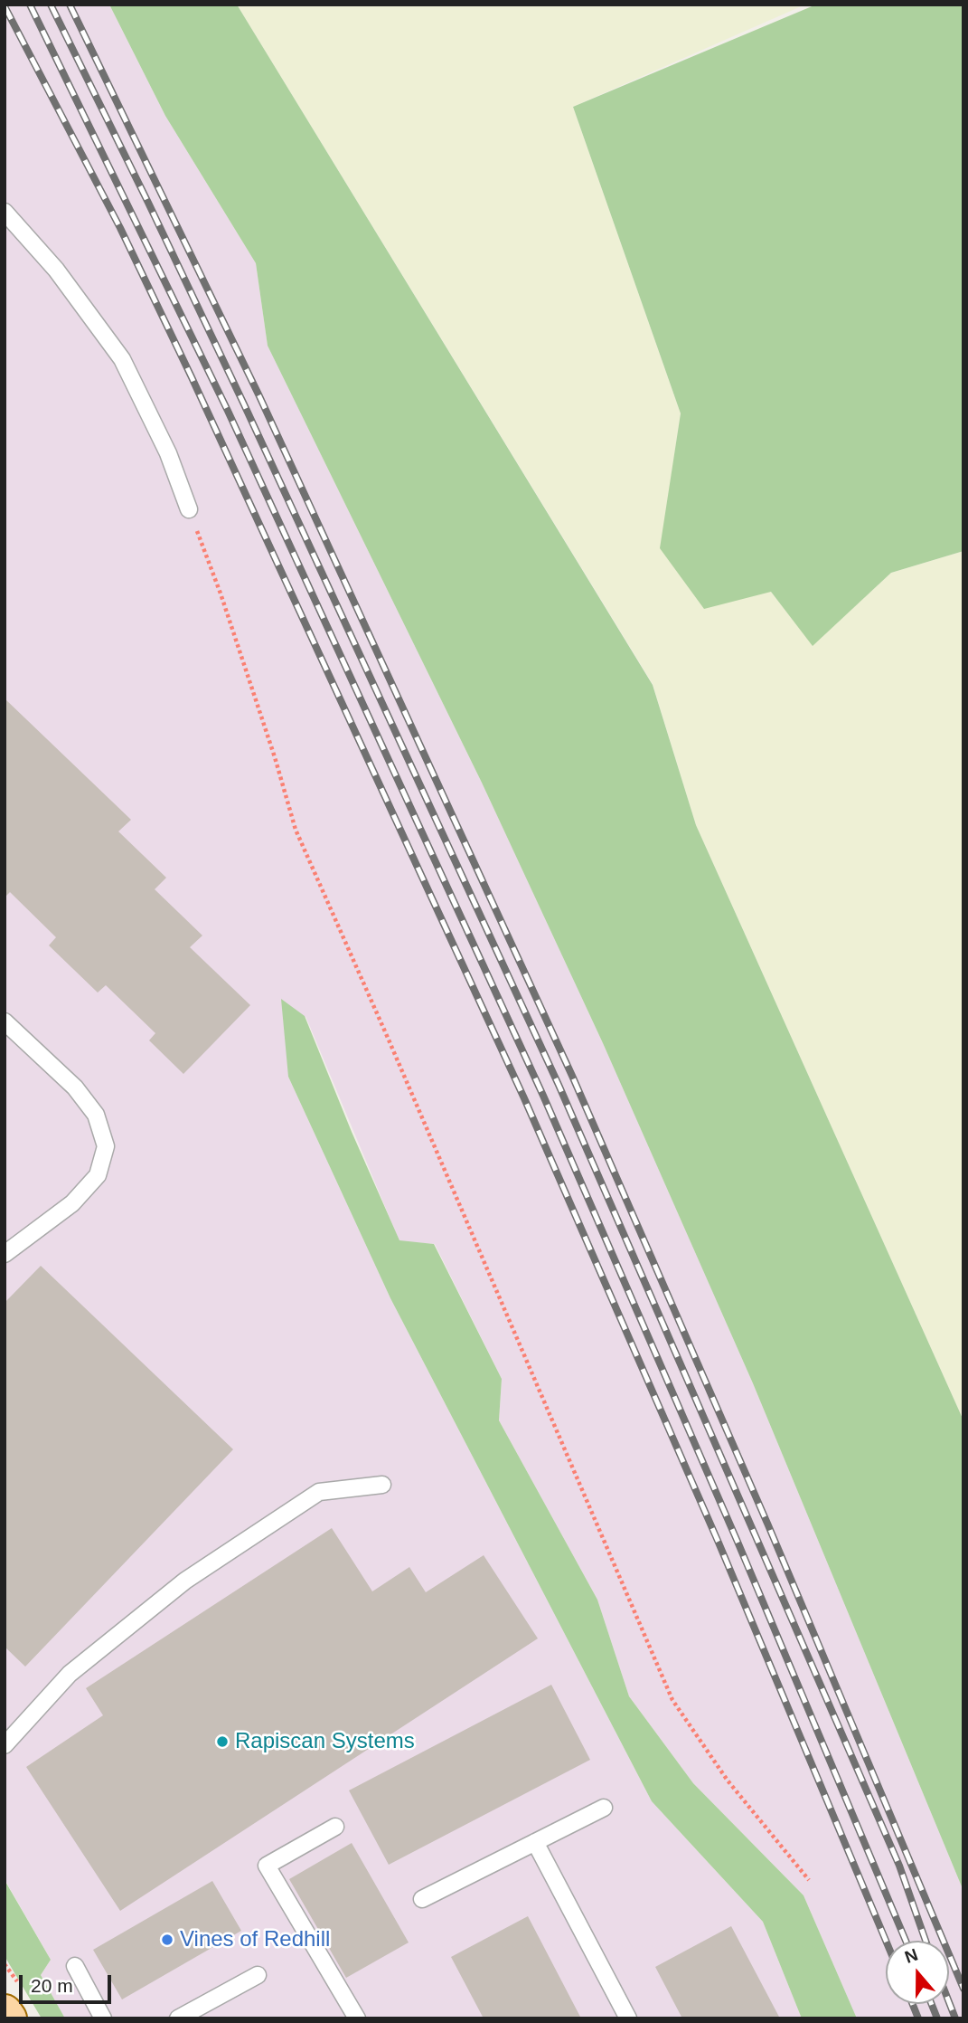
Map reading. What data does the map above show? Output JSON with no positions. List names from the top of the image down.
{
  "places": ["Rapiscan Systems", "Vines of Redhill"],
  "scale_bar": "20 m",
  "north": "top"
}
